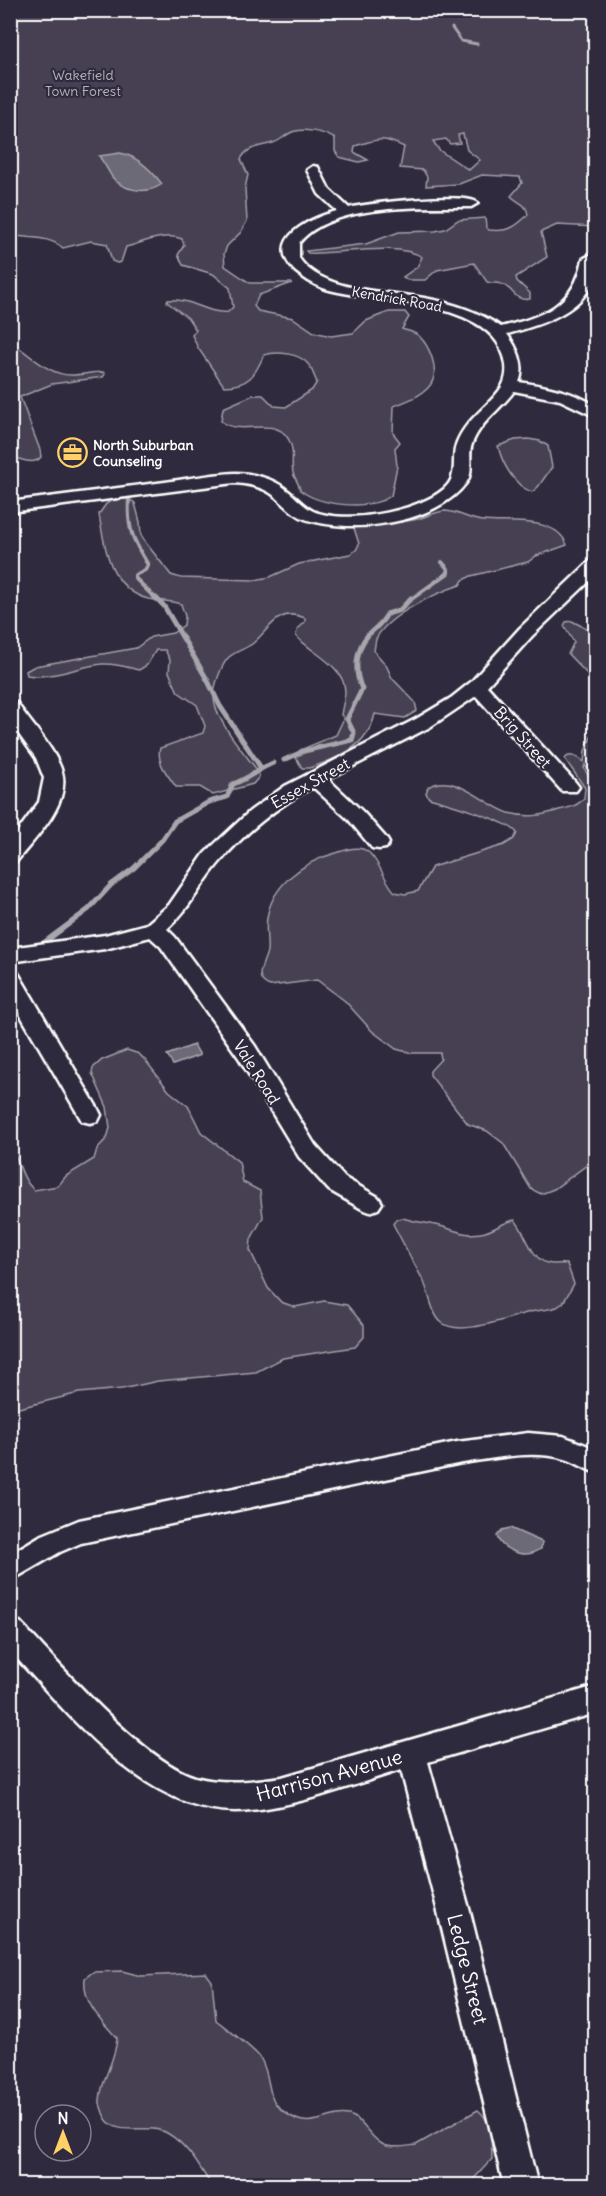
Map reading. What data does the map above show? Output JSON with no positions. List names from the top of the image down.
{
  "streets": {
    "street": [
      "Kendrick Road",
      "Brig Street",
      "Essex Street",
      "Vale Road",
      "Harrison Avenue",
      "Ledge Street"
    ]
  },
  "crossings": [
    ["Brig Street", "Essex Street"],
    ["Essex Street", "Vale Road"],
    ["Harrison Avenue", "Ledge Street"]
  ],
  "parks": ["Wakefield Town Forest"],
  "places": {
    "office": ["North Suburban Counseling"]
  },
  "north": "top"
}
